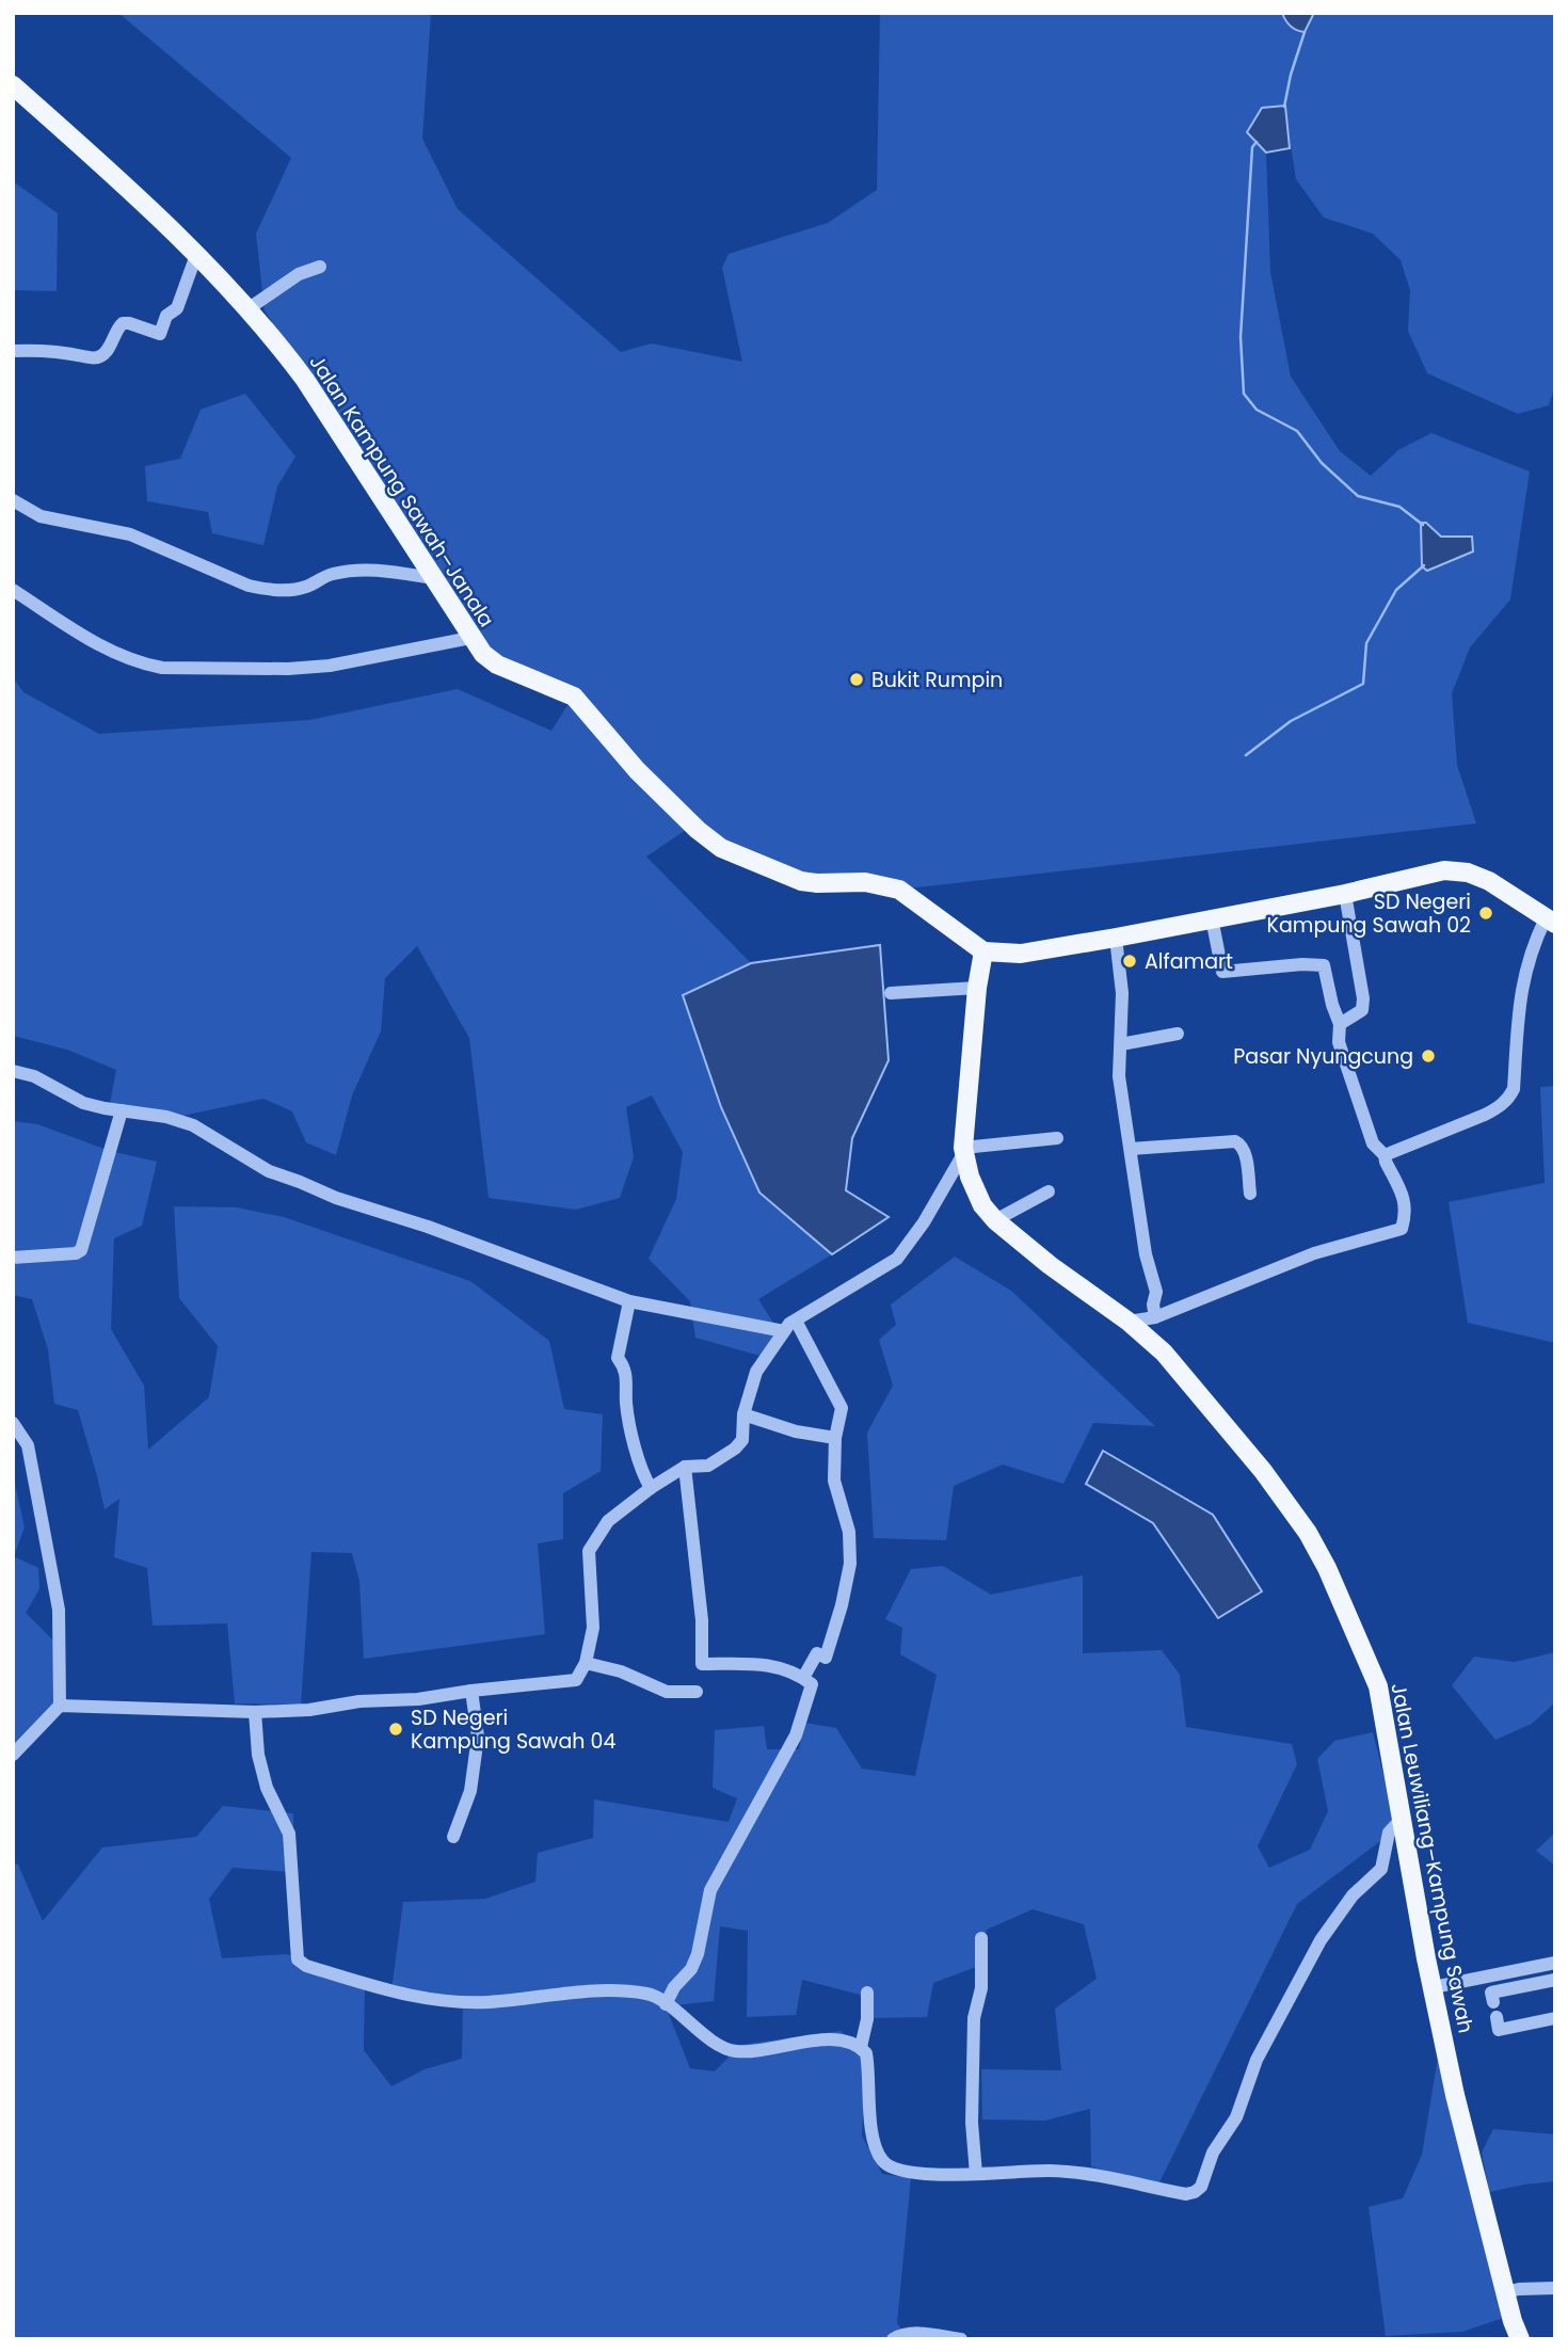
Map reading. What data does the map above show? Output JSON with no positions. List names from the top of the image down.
{
  "streets": {
    "main road": ["Jalan Kampung Sawah–Janala", "Jalan Leuwiliang–Kampung Sawah"]
  },
  "crossings": [
    ["Jalan Kampung Sawah–Janala", "Jalan Leuwiliang–Kampung Sawah"]
  ],
  "places": [
    "Bukit Rumpin",
    "SD Negeri Kampung Sawah 02",
    "Alfamart",
    "Pasar Nyungcung",
    "SD Negeri Kampung Sawah 04"
  ]
}
